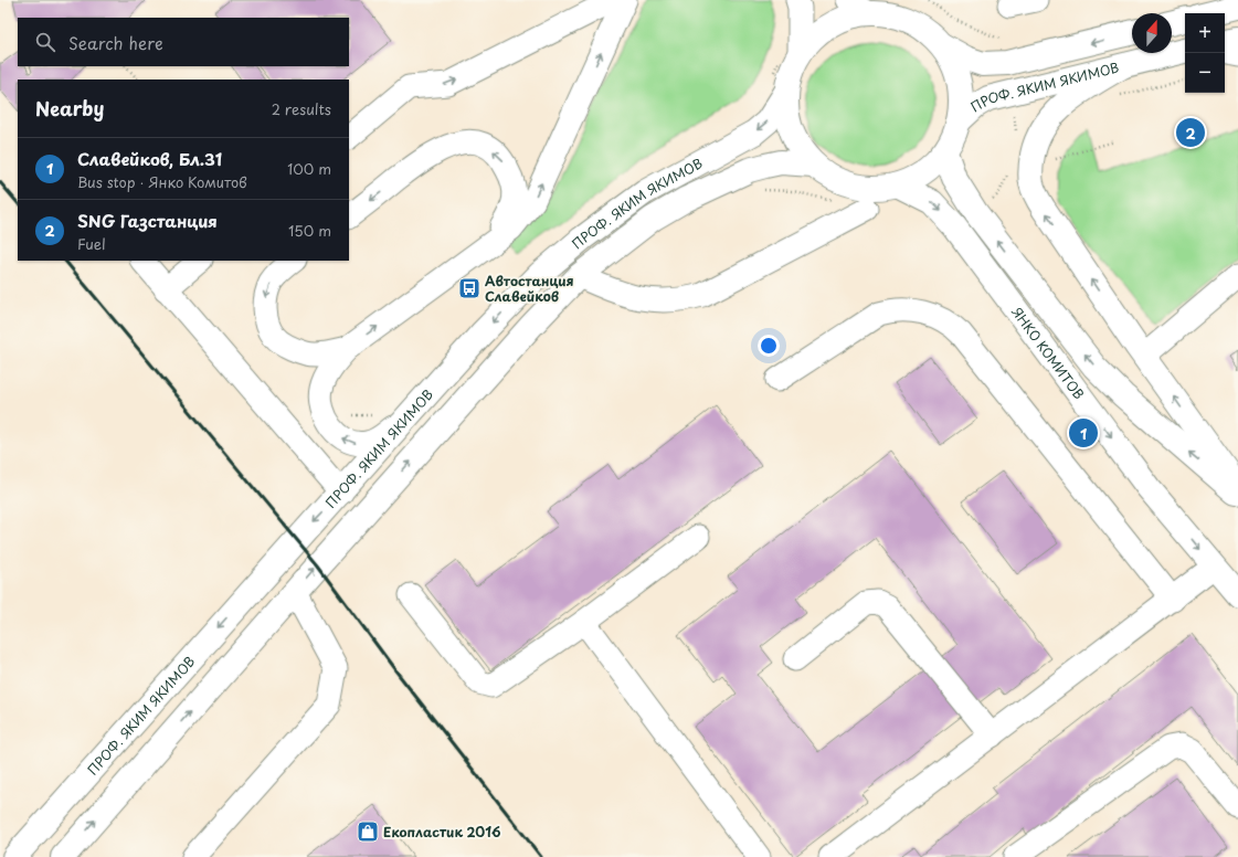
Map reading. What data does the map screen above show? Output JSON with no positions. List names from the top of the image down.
{
  "streets": {
    "main road": ["ПРОФ. ЯКИМ ЯКИМОВ", "ЯНКО КОМИТОВ"]
  },
  "places": {
    "bus stop": ["Автостанция Славейков"],
    "shop": ["Екопластик 2016"]
  },
  "north": "top",
  "page": {
    "map_buttons": ["+", "−"],
    "search": "Search here",
    "heading": ["Nearby", "2 results"],
    "pins": ["2", "1"],
    "list": [
      {
        "mark": "1",
        "name": "Славейков, Бл.31",
        "note": "Bus stop · Янко Комитов",
        "value": "100 m"
      },
      {
        "mark": "2",
        "name": "SNG Газстанция",
        "note": "Fuel",
        "value": "150 m"
      }
    ]
  }
}
